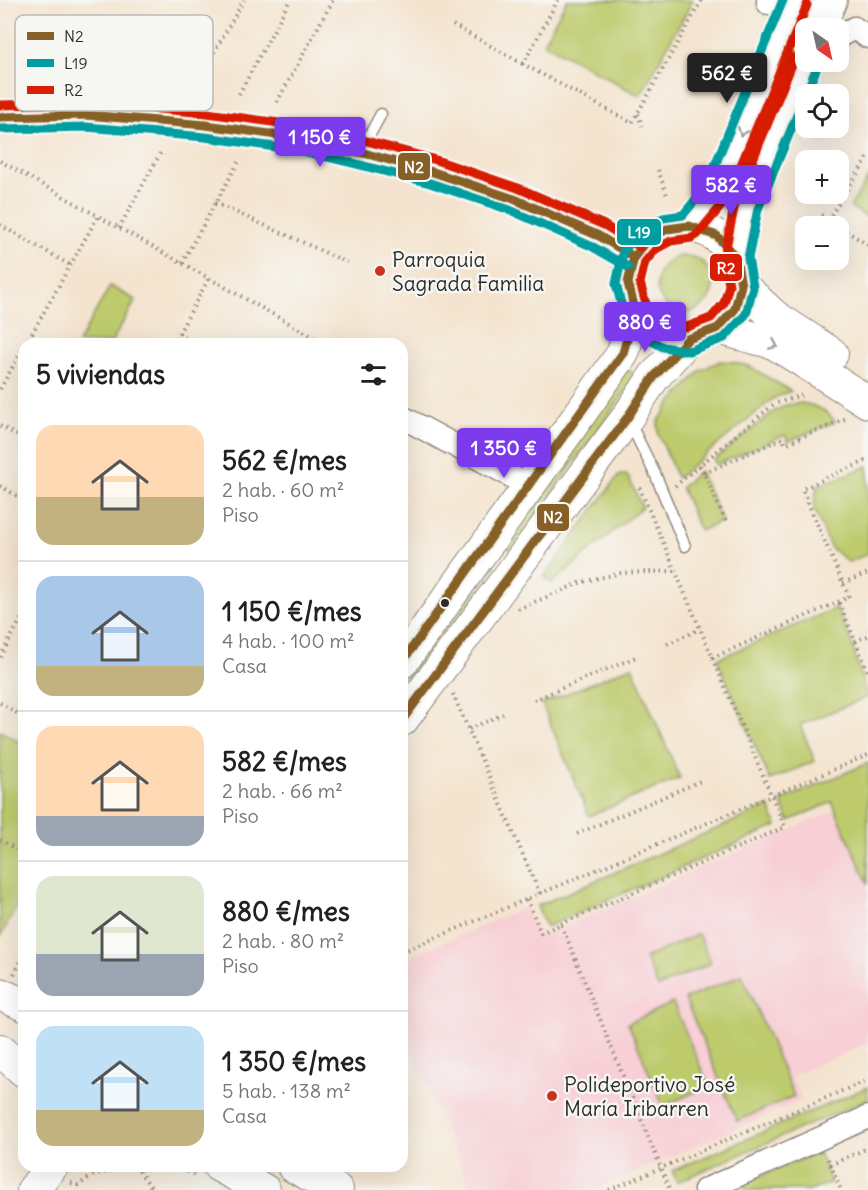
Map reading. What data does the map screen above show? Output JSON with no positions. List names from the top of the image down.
{
  "places": ["Parroquia Sagrada Familia", "Polideportivo José María Iribarren"],
  "lines": ["transit line L19", "transit line R2", "transit line N2"],
  "legend": ["N2", "L19", "R2"],
  "north": "bottom right",
  "page": {
    "map_buttons": ["+", "−"],
    "price": [
      "562 €",
      "1 150 €",
      "582 €",
      "880 €",
      "1 350 €"
    ],
    "heading": "5 viviendas",
    "list": [
      {
        "name": "562 €/mes",
        "note": "2 hab. · 60 m² · Piso"
      },
      {
        "name": "1 150 €/mes",
        "note": "4 hab. · 100 m² · Casa"
      },
      {
        "name": "582 €/mes",
        "note": "2 hab. · 66 m² · Piso"
      },
      {
        "name": "880 €/mes",
        "note": "2 hab. · 80 m² · Piso"
      },
      {
        "name": "1 350 €/mes",
        "note": "5 hab. · 138 m² · Casa"
      }
    ]
  }
}
